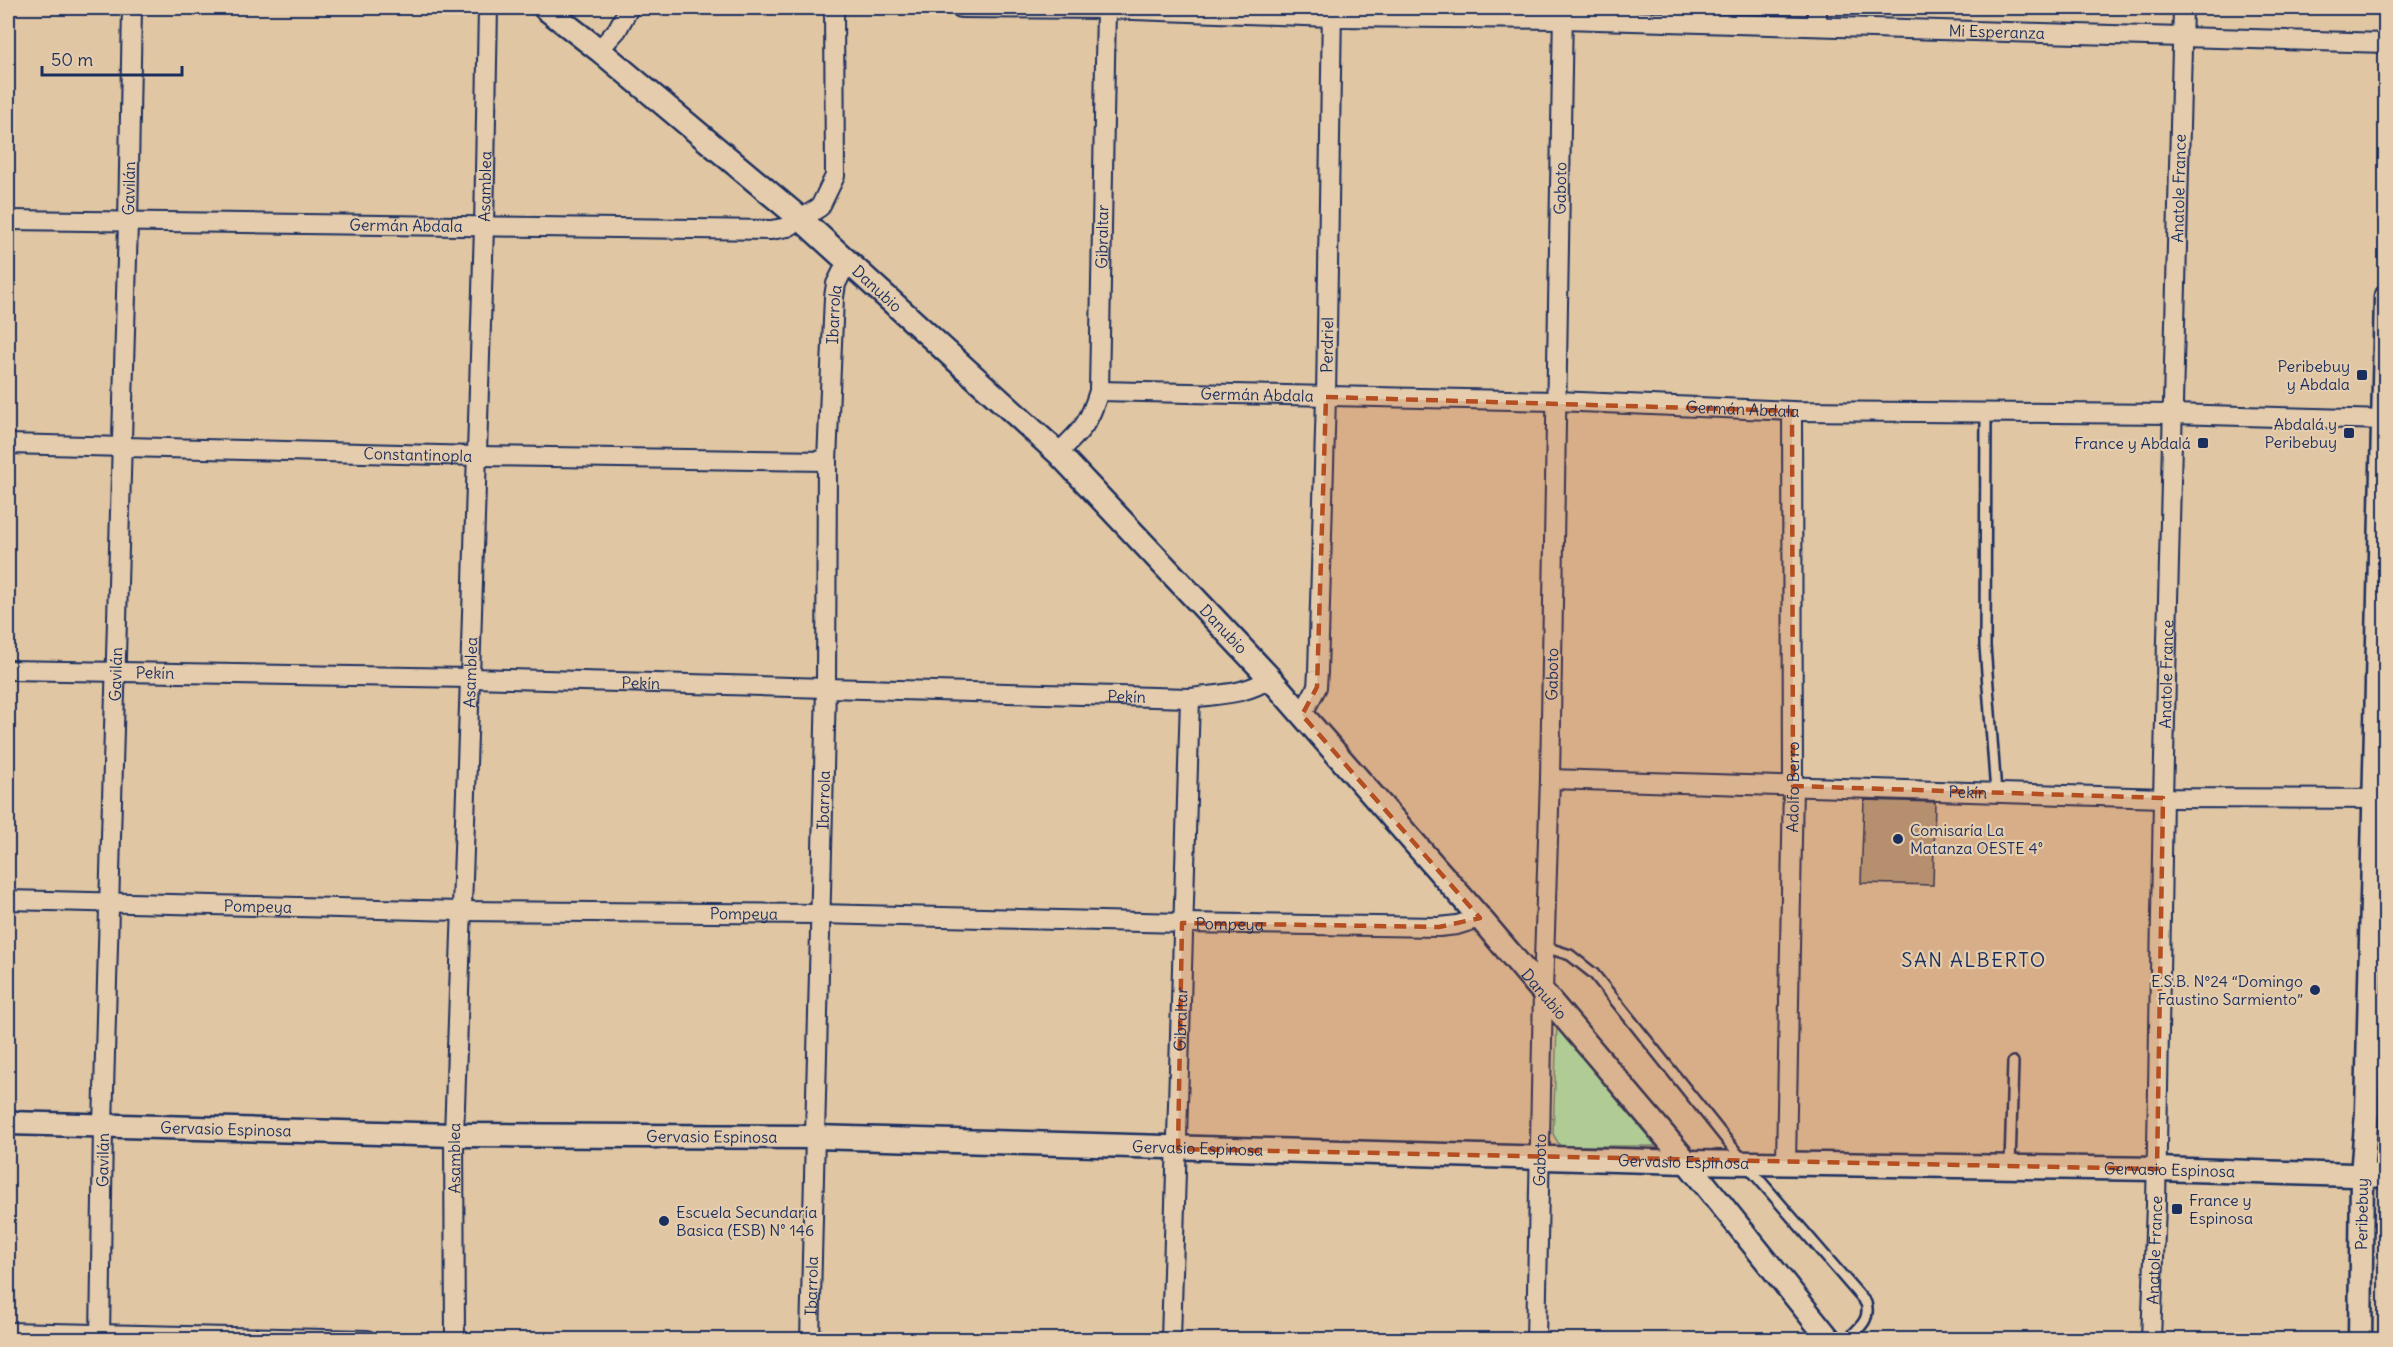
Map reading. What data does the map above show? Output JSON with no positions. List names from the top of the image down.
{
  "streets": {
    "street": [
      "Mi Esperanza",
      "Gavilán",
      "Asamblea",
      "Gaboto",
      "Anatole France",
      "Germán Abdala",
      "Gibraltar",
      "Danubio",
      "Ibarrola",
      "Perdriel",
      "Constantinopla",
      "Pekín",
      "Adolfo Berro",
      "Pompeya",
      "Gervasio Espinosa",
      "Peribebuy"
    ]
  },
  "crossings": [
    ["Mi Esperanza", "Gaboto"],
    ["Mi Esperanza", "Anatole France"],
    ["Mi Esperanza", "Gibraltar"],
    ["Mi Esperanza", "Perdriel"],
    ["Gavilán", "Germán Abdala"],
    ["Gavilán", "Constantinopla"],
    ["Gavilán", "Pekín"],
    ["Gavilán", "Pompeya"],
    ["Gavilán", "Gervasio Espinosa"],
    ["Asamblea", "Germán Abdala"],
    ["Asamblea", "Constantinopla"],
    ["Asamblea", "Pekín"],
    ["Asamblea", "Pompeya"],
    ["Asamblea", "Gervasio Espinosa"],
    ["Gaboto", "Germán Abdala"],
    ["Gaboto", "Danubio"],
    ["Gaboto", "Pekín"],
    ["Gaboto", "Gervasio Espinosa"],
    ["Anatole France", "Germán Abdala"],
    ["Anatole France", "Pekín"],
    ["Anatole France", "Gervasio Espinosa"],
    ["Germán Abdala", "Gibraltar"],
    ["Germán Abdala", "Danubio"],
    ["Germán Abdala", "Perdriel"],
    ["Germán Abdala", "Adolfo Berro"],
    ["Germán Abdala", "Peribebuy"],
    ["Gibraltar", "Danubio"],
    ["Gibraltar", "Pekín"],
    ["Gibraltar", "Pompeya"],
    ["Gibraltar", "Gervasio Espinosa"],
    ["Danubio", "Ibarrola"],
    ["Danubio", "Perdriel"],
    ["Danubio", "Pekín"],
    ["Danubio", "Pompeya"],
    ["Danubio", "Gervasio Espinosa"],
    ["Ibarrola", "Constantinopla"],
    ["Ibarrola", "Pekín"],
    ["Ibarrola", "Pompeya"],
    ["Ibarrola", "Gervasio Espinosa"],
    ["Pekín", "Adolfo Berro"],
    ["Pekín", "Peribebuy"],
    ["Adolfo Berro", "Gervasio Espinosa"],
    ["Gervasio Espinosa", "Peribebuy"]
  ],
  "districts": ["SAN ALBERTO"],
  "places": {
    "transit": [
      "Peribebuy y Abdala",
      "Abdalá y Peribebuy",
      "France y Abdalá",
      "France y Espinosa"
    ],
    "other": ["Comisaría La Matanza OESTE 4°", "E.S.B. Nº24 “Domingo Faustino Sarmiento”", "Escuela Secundaría Basica (ESB) N° 146"]
  },
  "scale_bar": "50 m"
}
